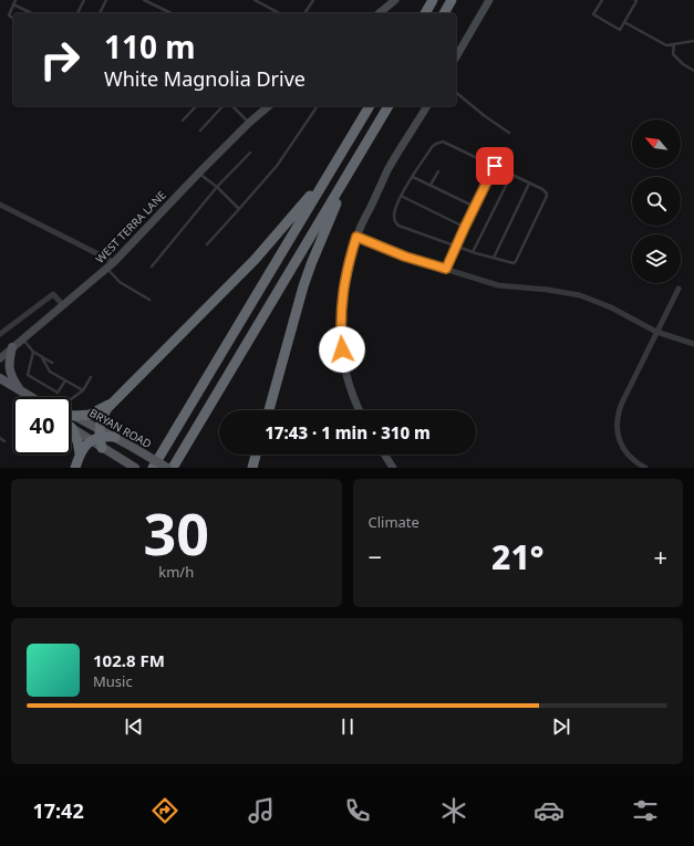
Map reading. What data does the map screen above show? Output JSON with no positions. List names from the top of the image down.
{
  "streets": {
    "main road": ["BRYAN ROAD"],
    "street": ["WEST TERRA LANE"]
  },
  "north": "top left",
  "page": {
    "turn": ["110 m", "White Magnolia Drive"],
    "limit": "40",
    "trip": "17:43 · 1 min · 310 m",
    "tile": [
      ["30", "km/h"],
      "Climate"
    ],
    "heat": ["−", "21°", "+"],
    "song": ["102.8 FM", "Music"],
    "tabs": "17:42"
  }
}
